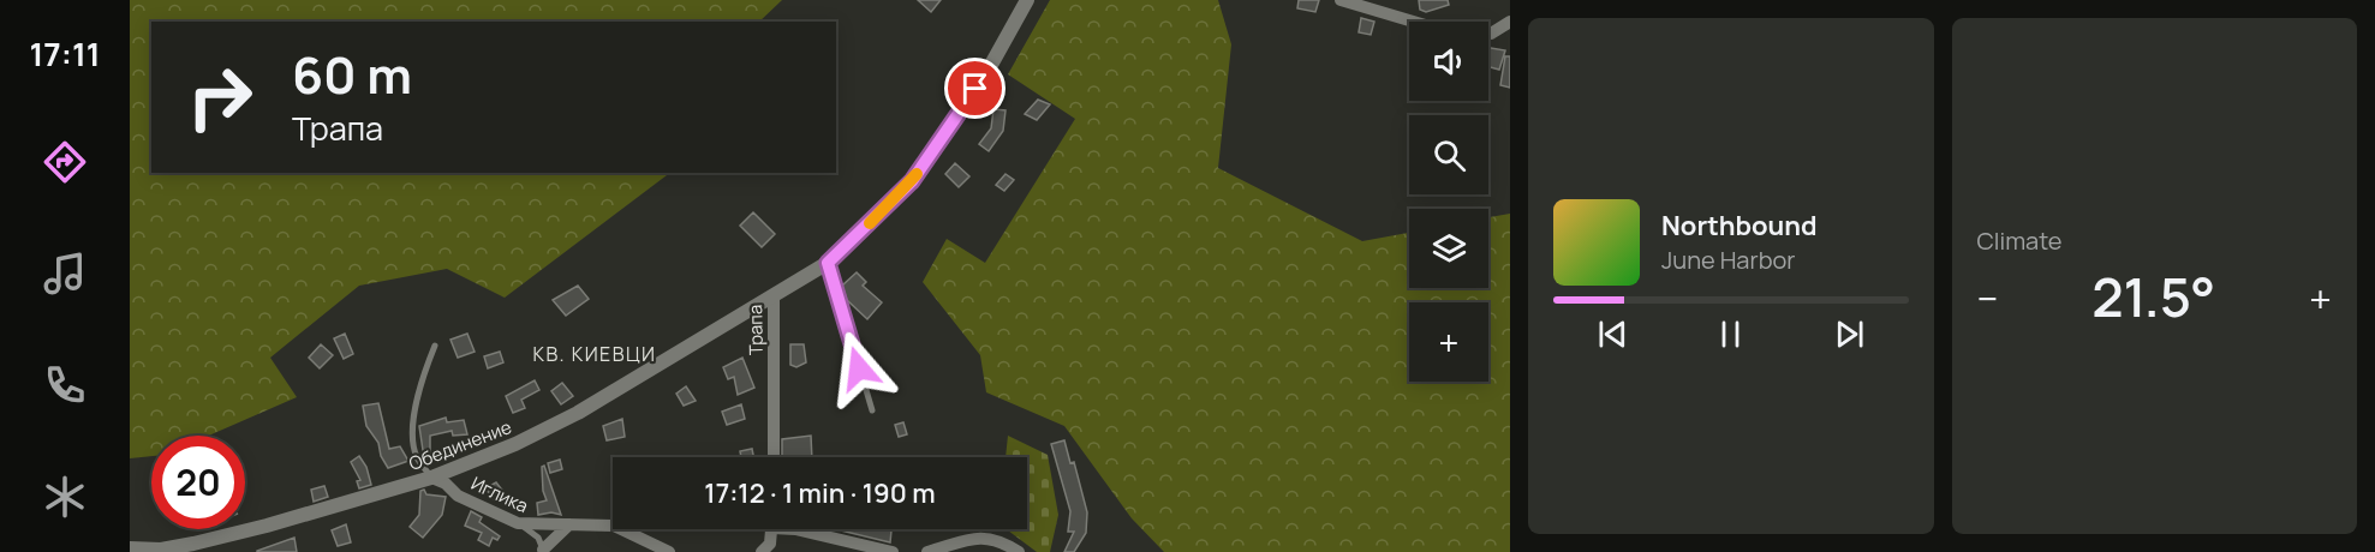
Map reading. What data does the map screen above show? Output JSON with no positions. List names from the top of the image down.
{
  "streets": {
    "street": ["Трапа", "Обединение", "Иглика"]
  },
  "crossings": [
    ["Трапа", "Обединение"],
    ["Обединение", "Иглика"]
  ],
  "districts": ["КВ. КИЕВЦИ"],
  "page": {
    "tabs": "17:11",
    "tile": "Climate",
    "map_buttons": "+",
    "turn": ["60 m", "Трапа"],
    "song": ["Northbound", "June Harbor"],
    "heat": ["−", "21.5°", "+"],
    "limit": "20",
    "trip": "17:12 · 1 min · 190 m"
  }
}
